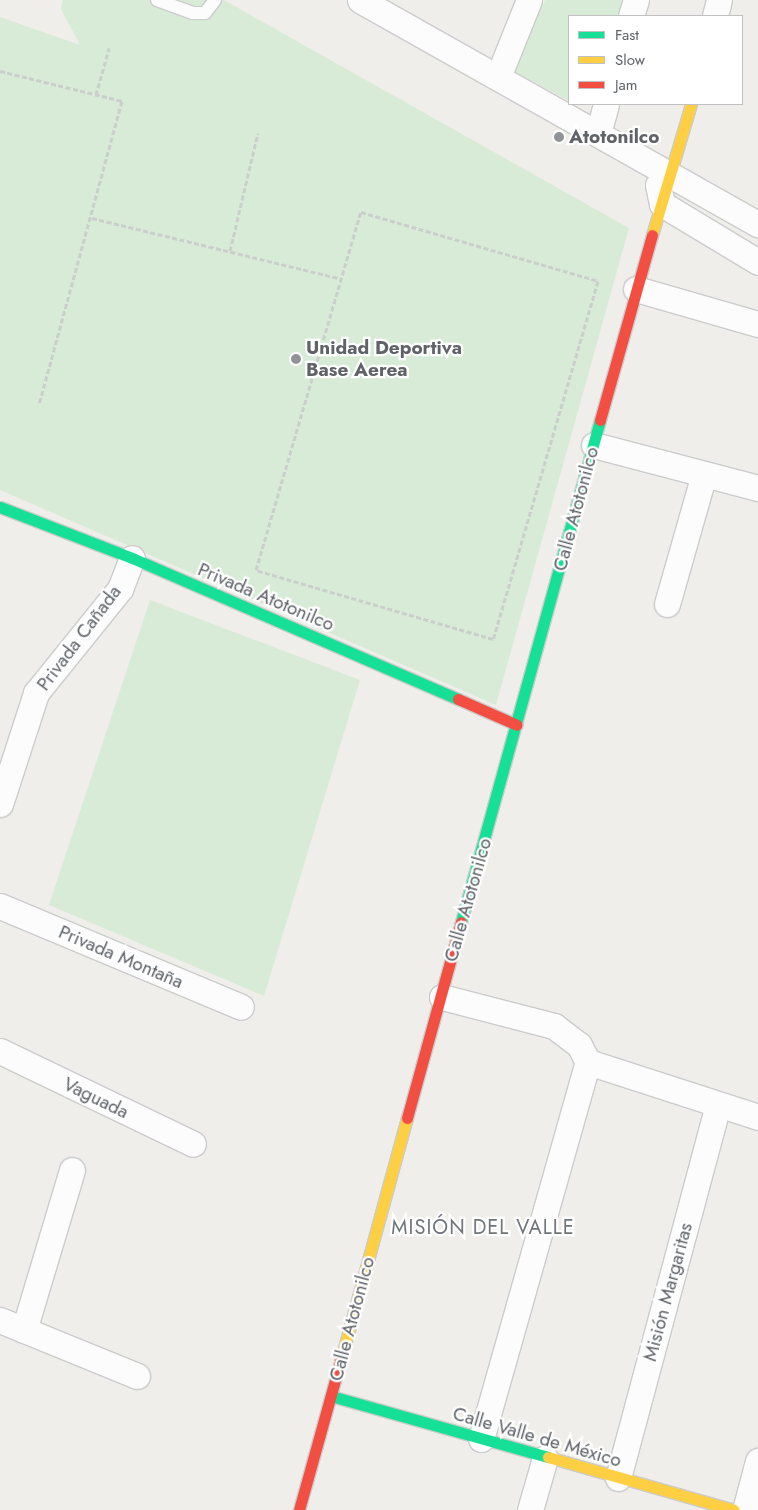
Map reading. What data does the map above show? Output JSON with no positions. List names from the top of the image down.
{
  "streets": {
    "street": [
      "Calle Atotonilco",
      "Privada Atotonilco",
      "Privada Cañada",
      "Privada Montaña",
      "Vaguada",
      "Misión Margaritas",
      "Calle Valle de México"
    ]
  },
  "crossings": [
    ["Calle Atotonilco", "Privada Atotonilco"],
    ["Calle Atotonilco", "Calle Valle de México"],
    ["Privada Atotonilco", "Privada Cañada"],
    ["Misión Margaritas", "Calle Valle de México"]
  ],
  "districts": ["MISIÓN DEL VALLE"],
  "places": ["Atotonilco", "Unidad Deportiva Base Aerea"],
  "legend": ["Fast", "Slow", "Jam"]
}
